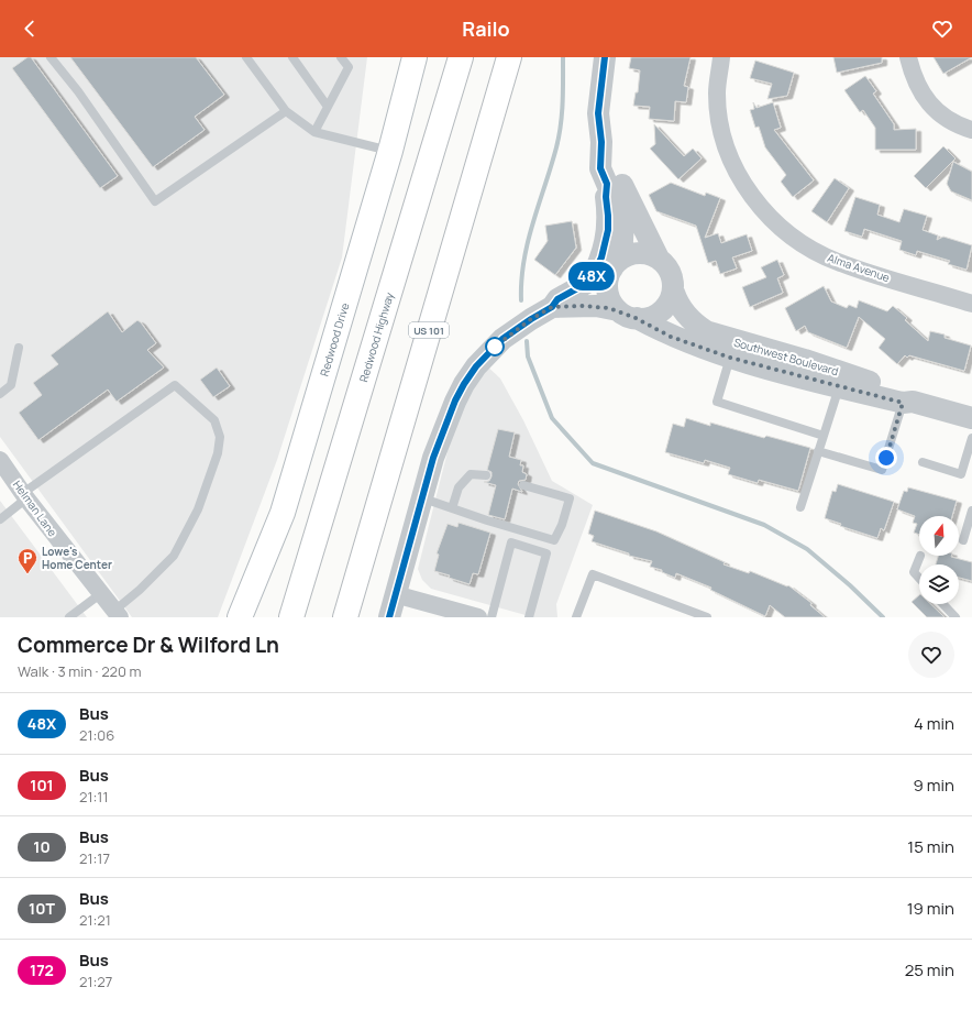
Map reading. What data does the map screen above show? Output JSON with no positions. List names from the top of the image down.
{
  "streets": {
    "main road": ["US 101", "Redwood Highway", "Redwood Drive"],
    "street": ["Alma Avenue", "Southwest Boulevard", "Helman Lane"]
  },
  "places": {
    "parking": ["Lowe's Home Center"]
  },
  "lines": ["bus line 48X"],
  "north": "top",
  "page": {
    "header": "Railo",
    "on_map": "48X",
    "heading": ["Commerce Dr & Wilford Ln", "Walk · 3 min · 220 m"],
    "list": [
      {
        "mark": "48X",
        "name": "Bus",
        "note": "21:06",
        "value": "4 min"
      },
      {
        "mark": "101",
        "name": "Bus",
        "note": "21:11",
        "value": "9 min"
      },
      {
        "mark": "10",
        "name": "Bus",
        "note": "21:17",
        "value": "15 min"
      },
      {
        "mark": "10T",
        "name": "Bus",
        "note": "21:21",
        "value": "19 min"
      },
      {
        "mark": "172",
        "name": "Bus",
        "note": "21:27",
        "value": "25 min"
      }
    ]
  }
}
